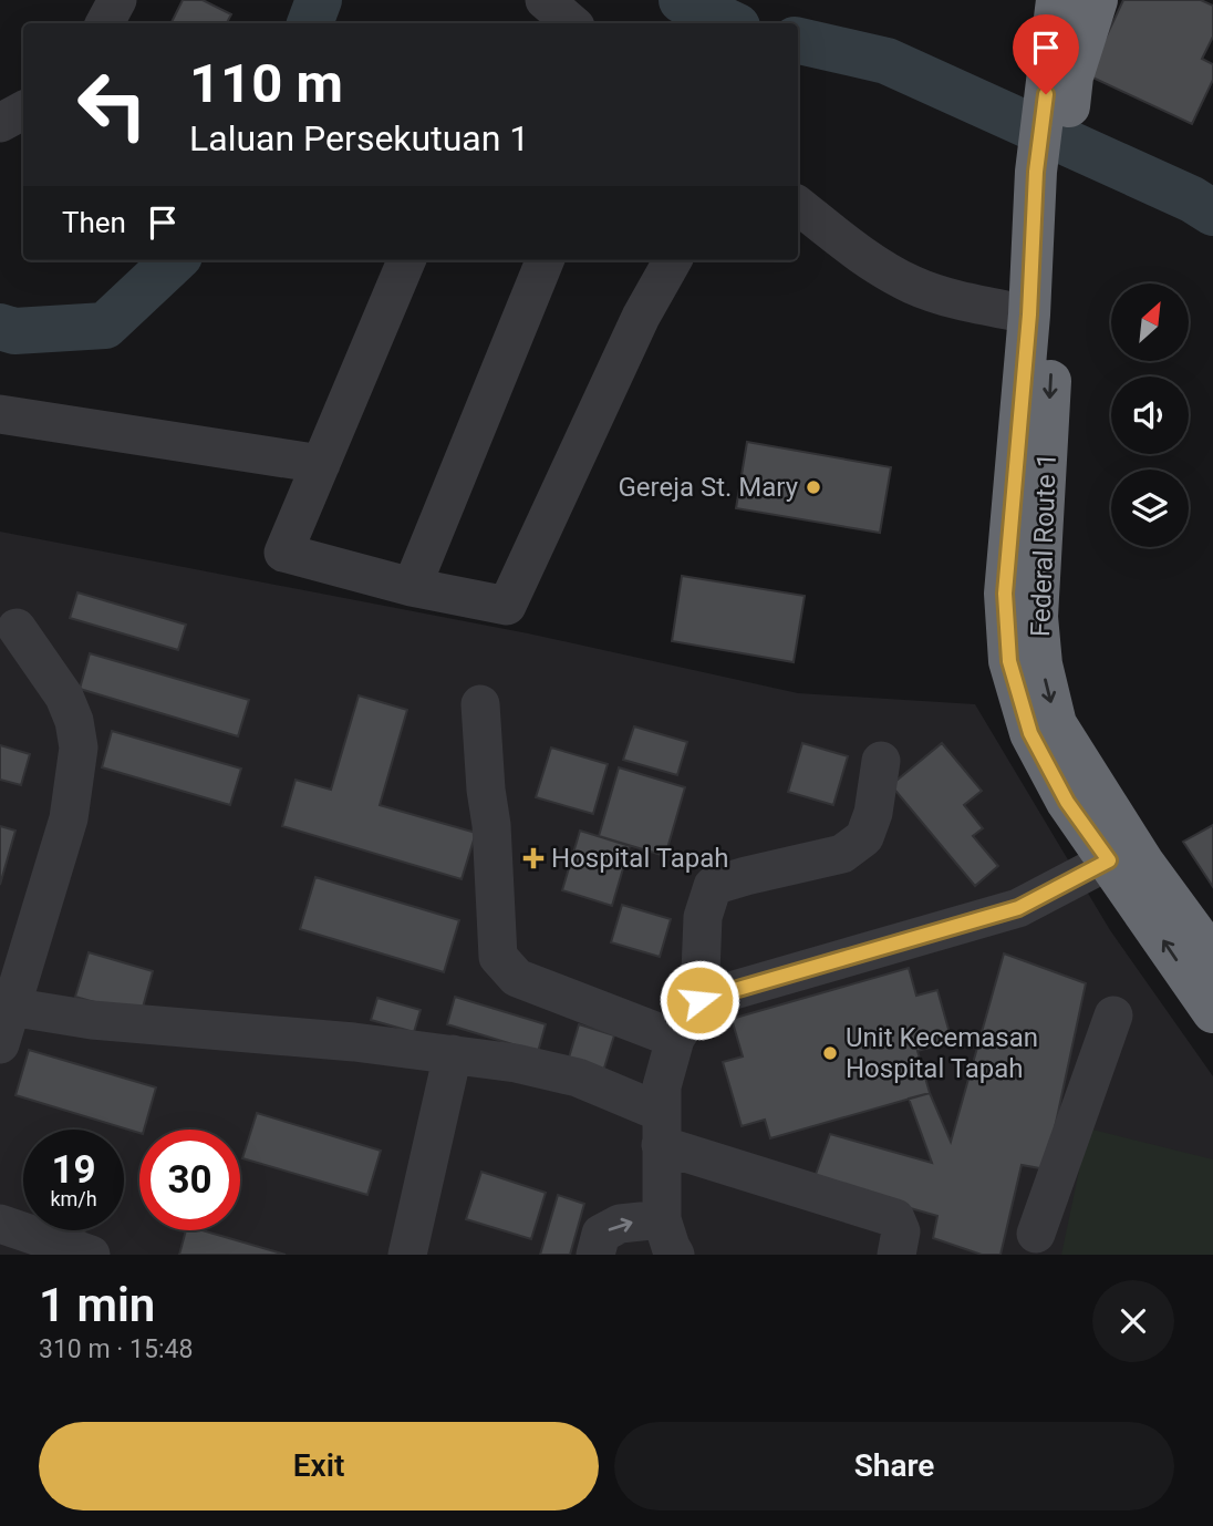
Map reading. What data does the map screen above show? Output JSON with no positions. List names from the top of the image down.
{
  "streets": {
    "highway": ["Federal Route 1"]
  },
  "places": {
    "other": ["Gereja St. Mary", "Unit Kecemasan Hospital Tapah"],
    "health": ["Hospital Tapah"]
  },
  "north": "top right",
  "page": {
    "turn": ["110 m", "Laluan Persekutuan 1"],
    "then": "Then",
    "speed": "19 km/h",
    "limit": "30",
    "heading": ["1 min", "310 m · 15:48"],
    "buttons": ["Exit", "Share"]
  }
}
